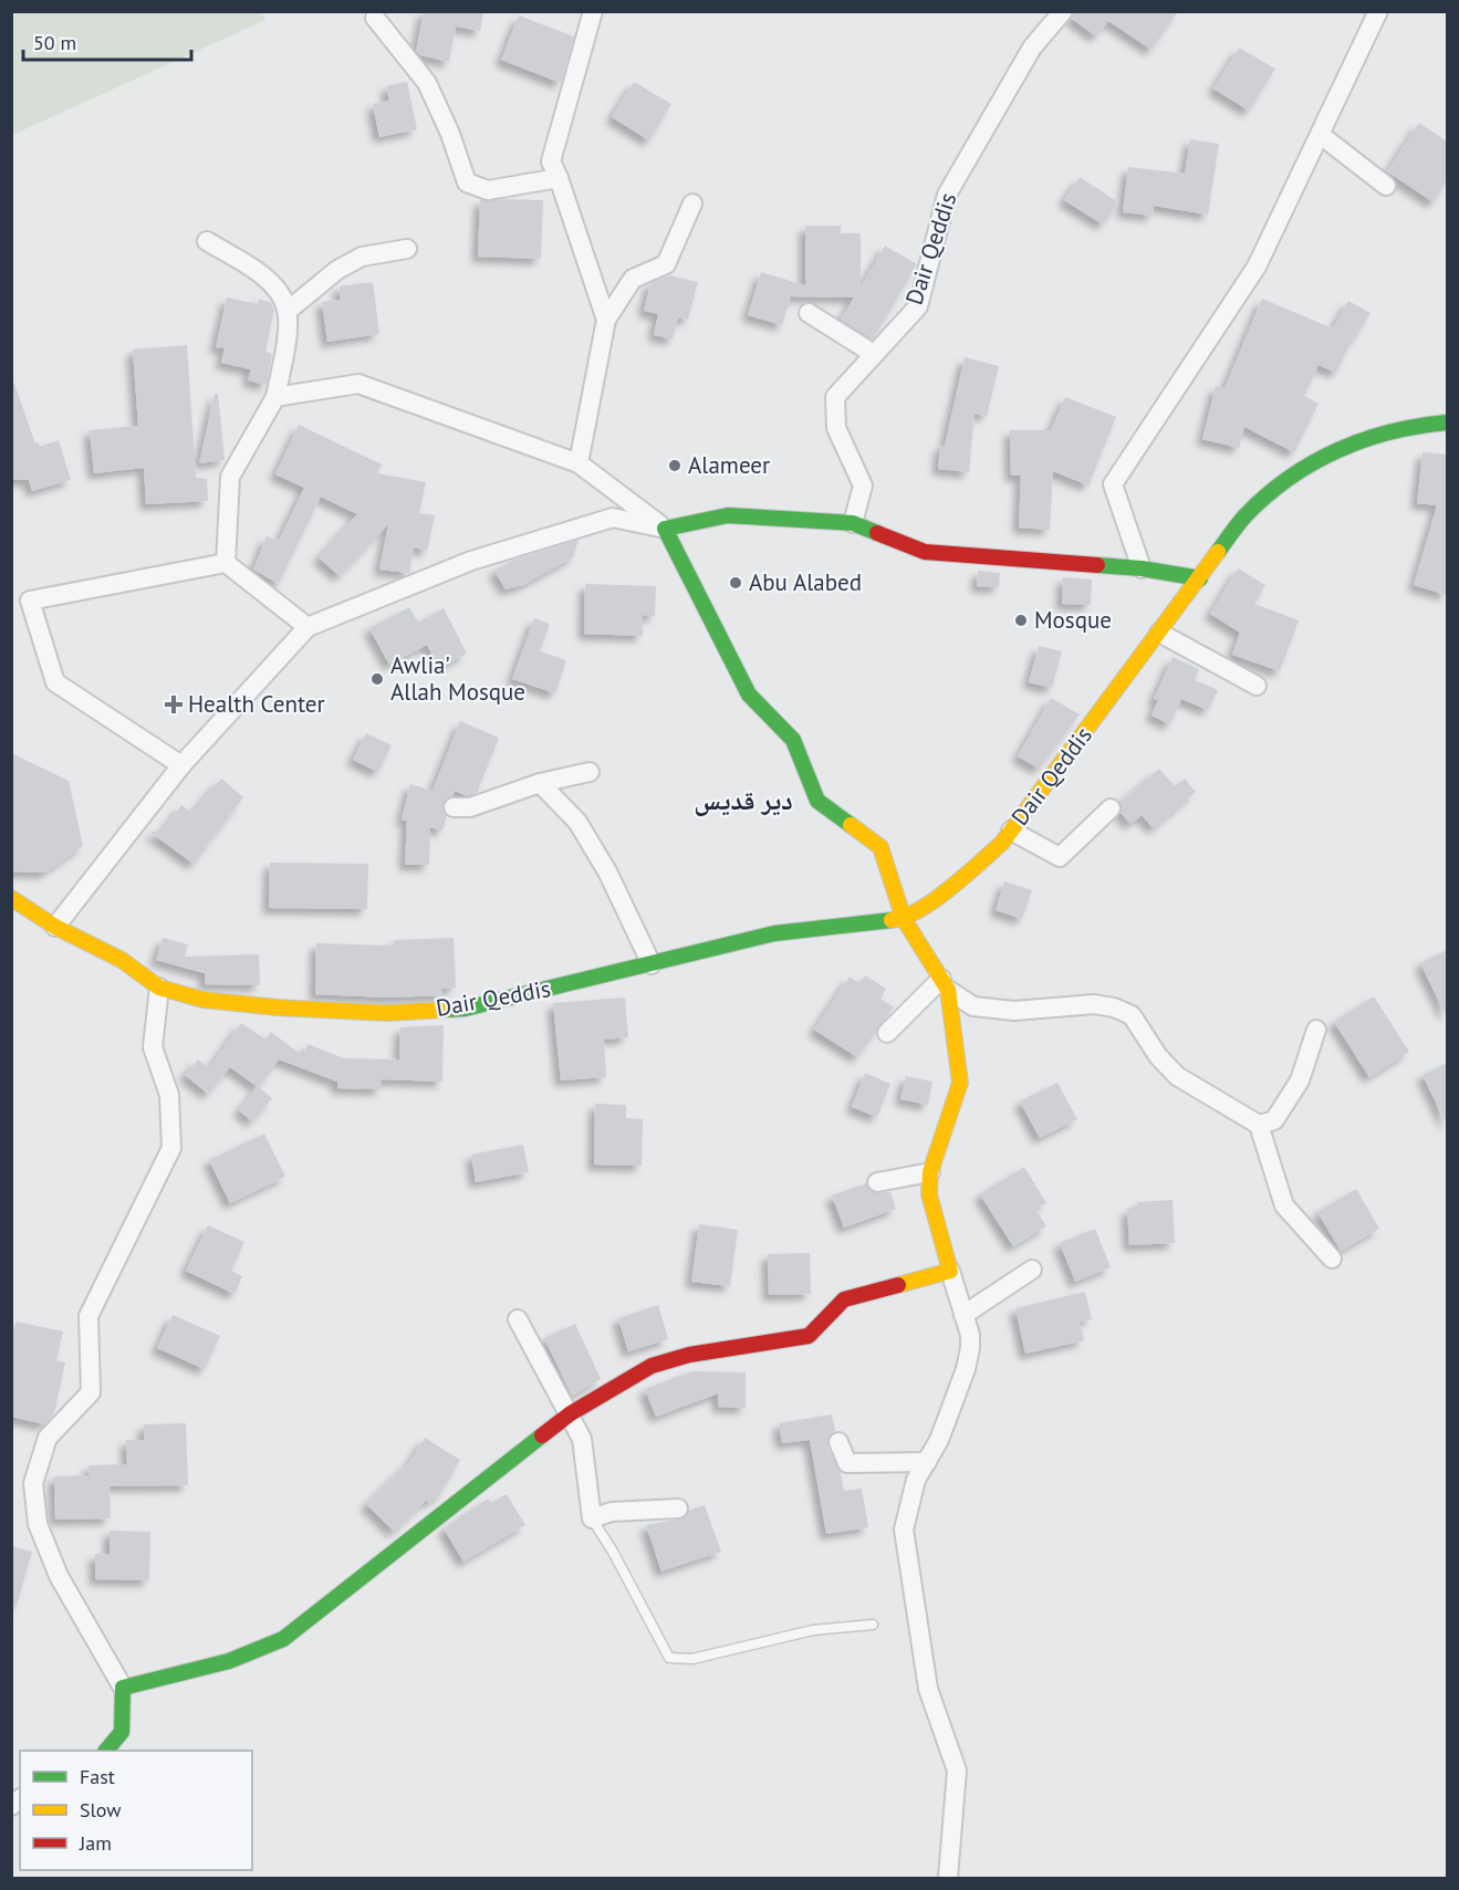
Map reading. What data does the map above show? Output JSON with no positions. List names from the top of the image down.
{
  "streets": {
    "street": ["Dair Qeddis"]
  },
  "districts": ["دير قديس"],
  "places": {
    "other": [
      "Alameer",
      "Abu Alabed",
      "Mosque",
      "Awlia' Allah Mosque"
    ],
    "health": ["Health Center"]
  },
  "legend": ["Fast", "Slow", "Jam"],
  "scale_bar": "50 m"
}
